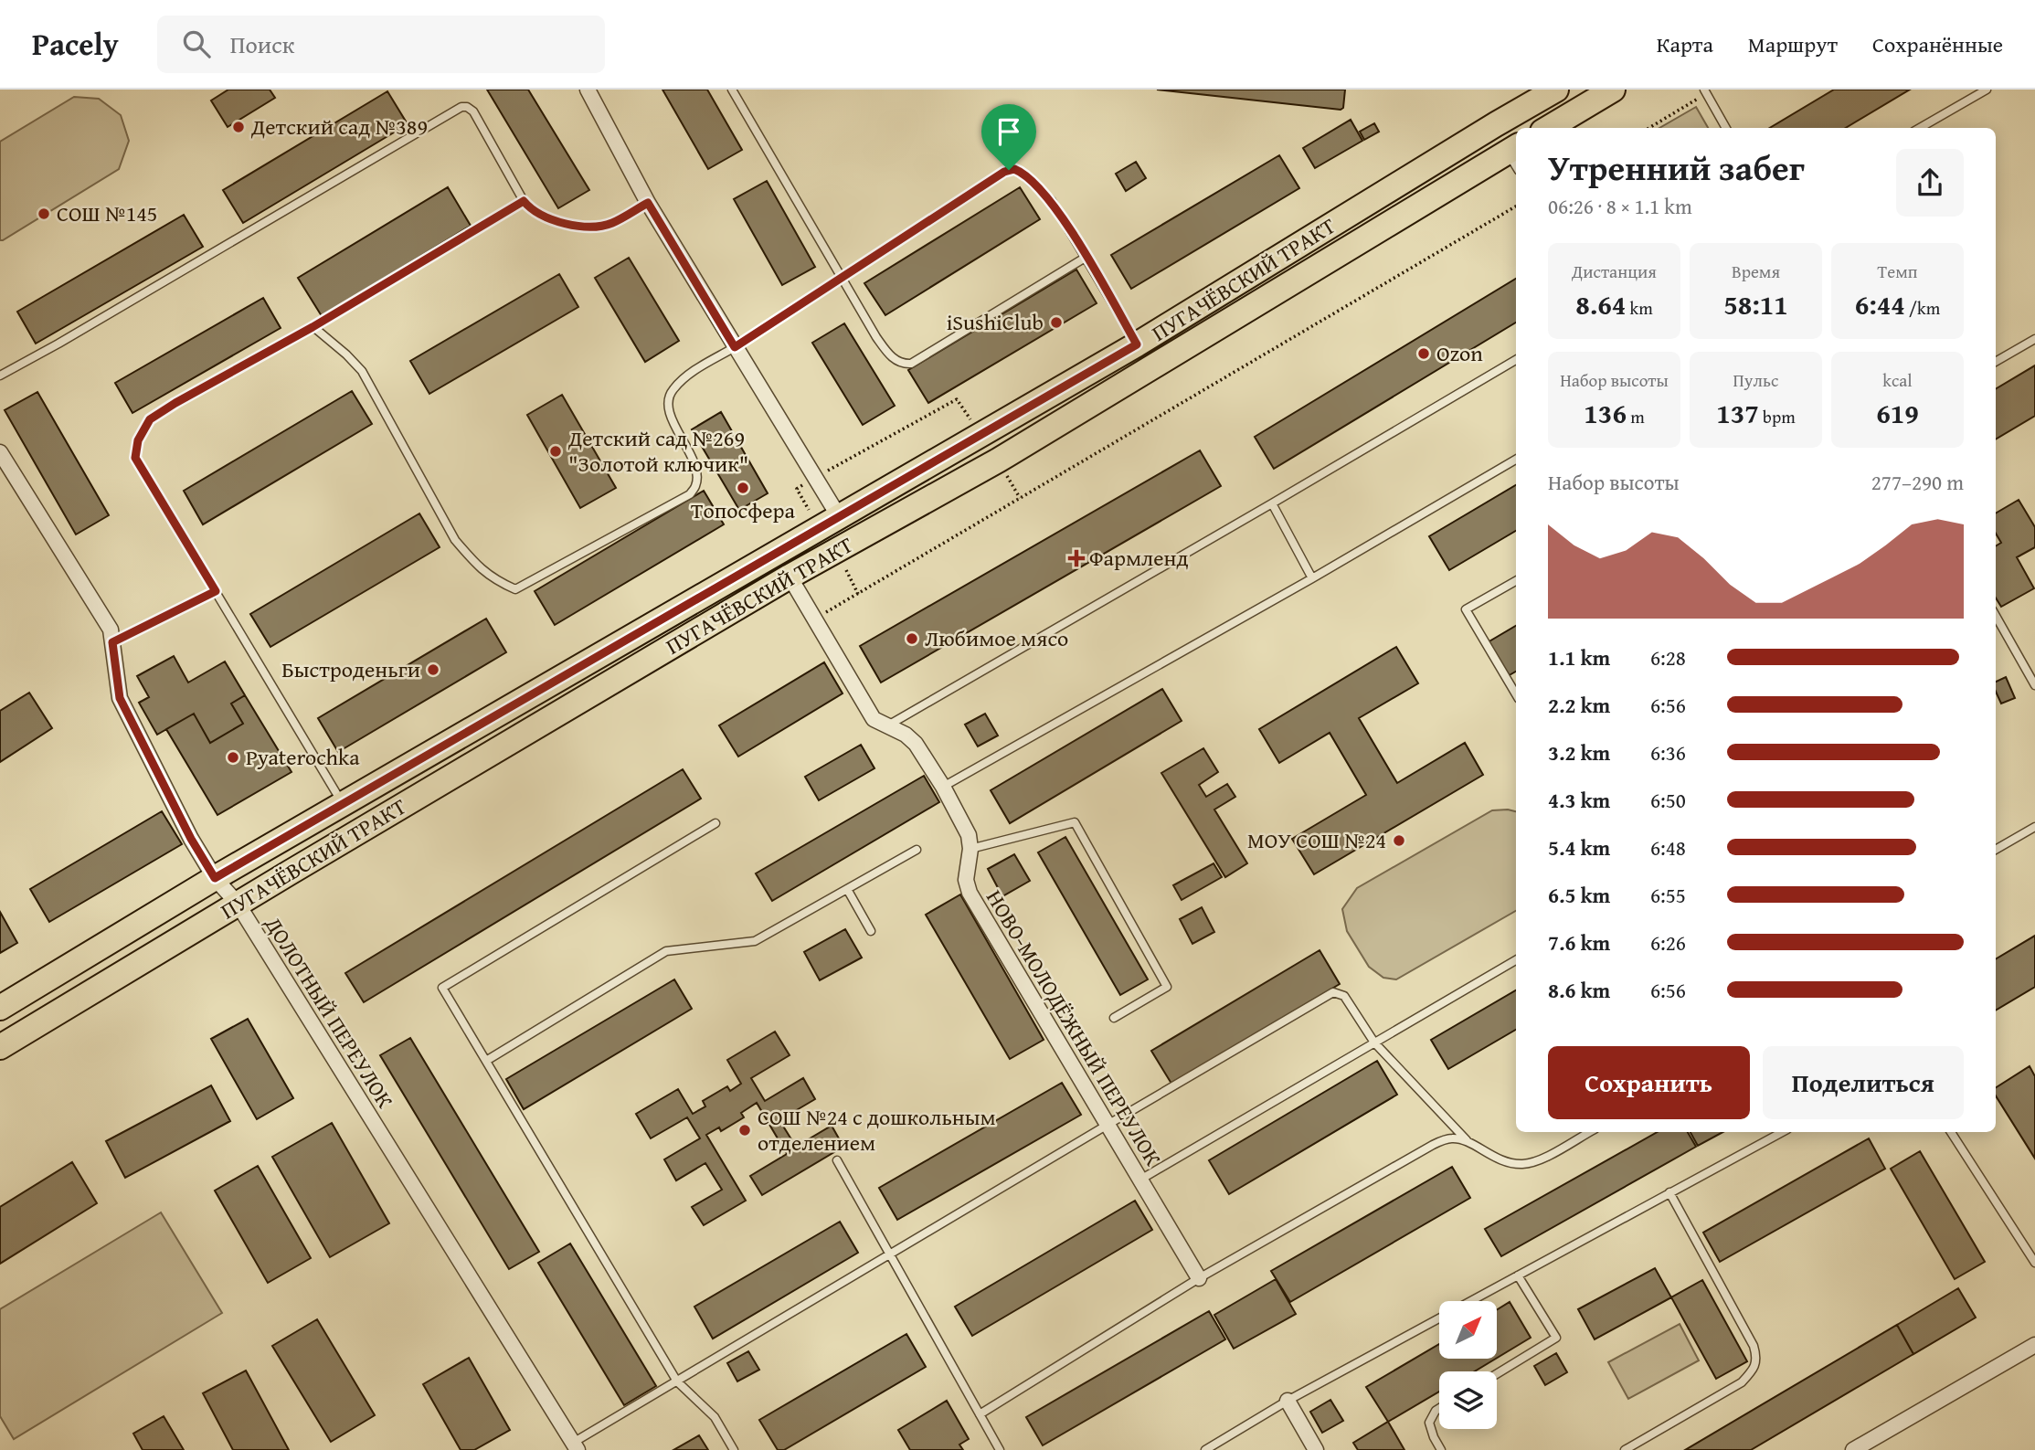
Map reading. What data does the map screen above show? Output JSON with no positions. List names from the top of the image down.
{
  "streets": {
    "main road": ["ПУГАЧЁВСКИЙ ТРАКТ"],
    "street": ["ДОЛОТНЫЙ ПЕРЕУЛОК", "НОВО-МОЛОДЁЖНЫЙ ПЕРЕУЛОК"]
  },
  "crossings": [
    ["ПУГАЧЁВСКИЙ ТРАКТ", "ДОЛОТНЫЙ ПЕРЕУЛОК"],
    ["ПУГАЧЁВСКИЙ ТРАКТ", "НОВО-МОЛОДЁЖНЫЙ ПЕРЕУЛОК"]
  ],
  "places": {
    "other": [
      "Детский сад №389",
      "СОШ №145",
      "iSushiClub",
      "Ozon",
      "Детский сад №269 \"Золотой ключик\"",
      "Топосфера",
      "Любимое мясо",
      "Быстроденьги",
      "Pyaterochka",
      "МОУ СОШ №24",
      "СОШ №24 с дошкольным отделением"
    ],
    "health": ["Фармленд"]
  },
  "north": "top right",
  "page": {
    "header": "Pacely",
    "search": "Поиск",
    "nav": ["Карта", "Маршрут", "Сохранённые"],
    "heading": ["Утренний забег", "06:26 · 8 × 1.1 km"],
    "stats": [
      ["Дистанция", "8.64 km"],
      ["Время", "58:11"],
      ["Темп", "6:44 /km"],
      ["Набор высоты", "136 m"],
      ["Пульс", "137 bpm"],
      ["kcal", "619"]
    ],
    "chart": ["Набор высоты", "277–290 m"],
    "list": [
      {
        "name": "1.1 km",
        "note": "6:28"
      },
      {
        "name": "2.2 km",
        "note": "6:56"
      },
      {
        "name": "3.2 km",
        "note": "6:36"
      },
      {
        "name": "4.3 km",
        "note": "6:50"
      },
      {
        "name": "5.4 km",
        "note": "6:48"
      },
      {
        "name": "6.5 km",
        "note": "6:55"
      },
      {
        "name": "7.6 km",
        "note": "6:26"
      },
      {
        "name": "8.6 km",
        "note": "6:56"
      }
    ],
    "buttons": ["Сохранить", "Поделиться"]
  }
}
